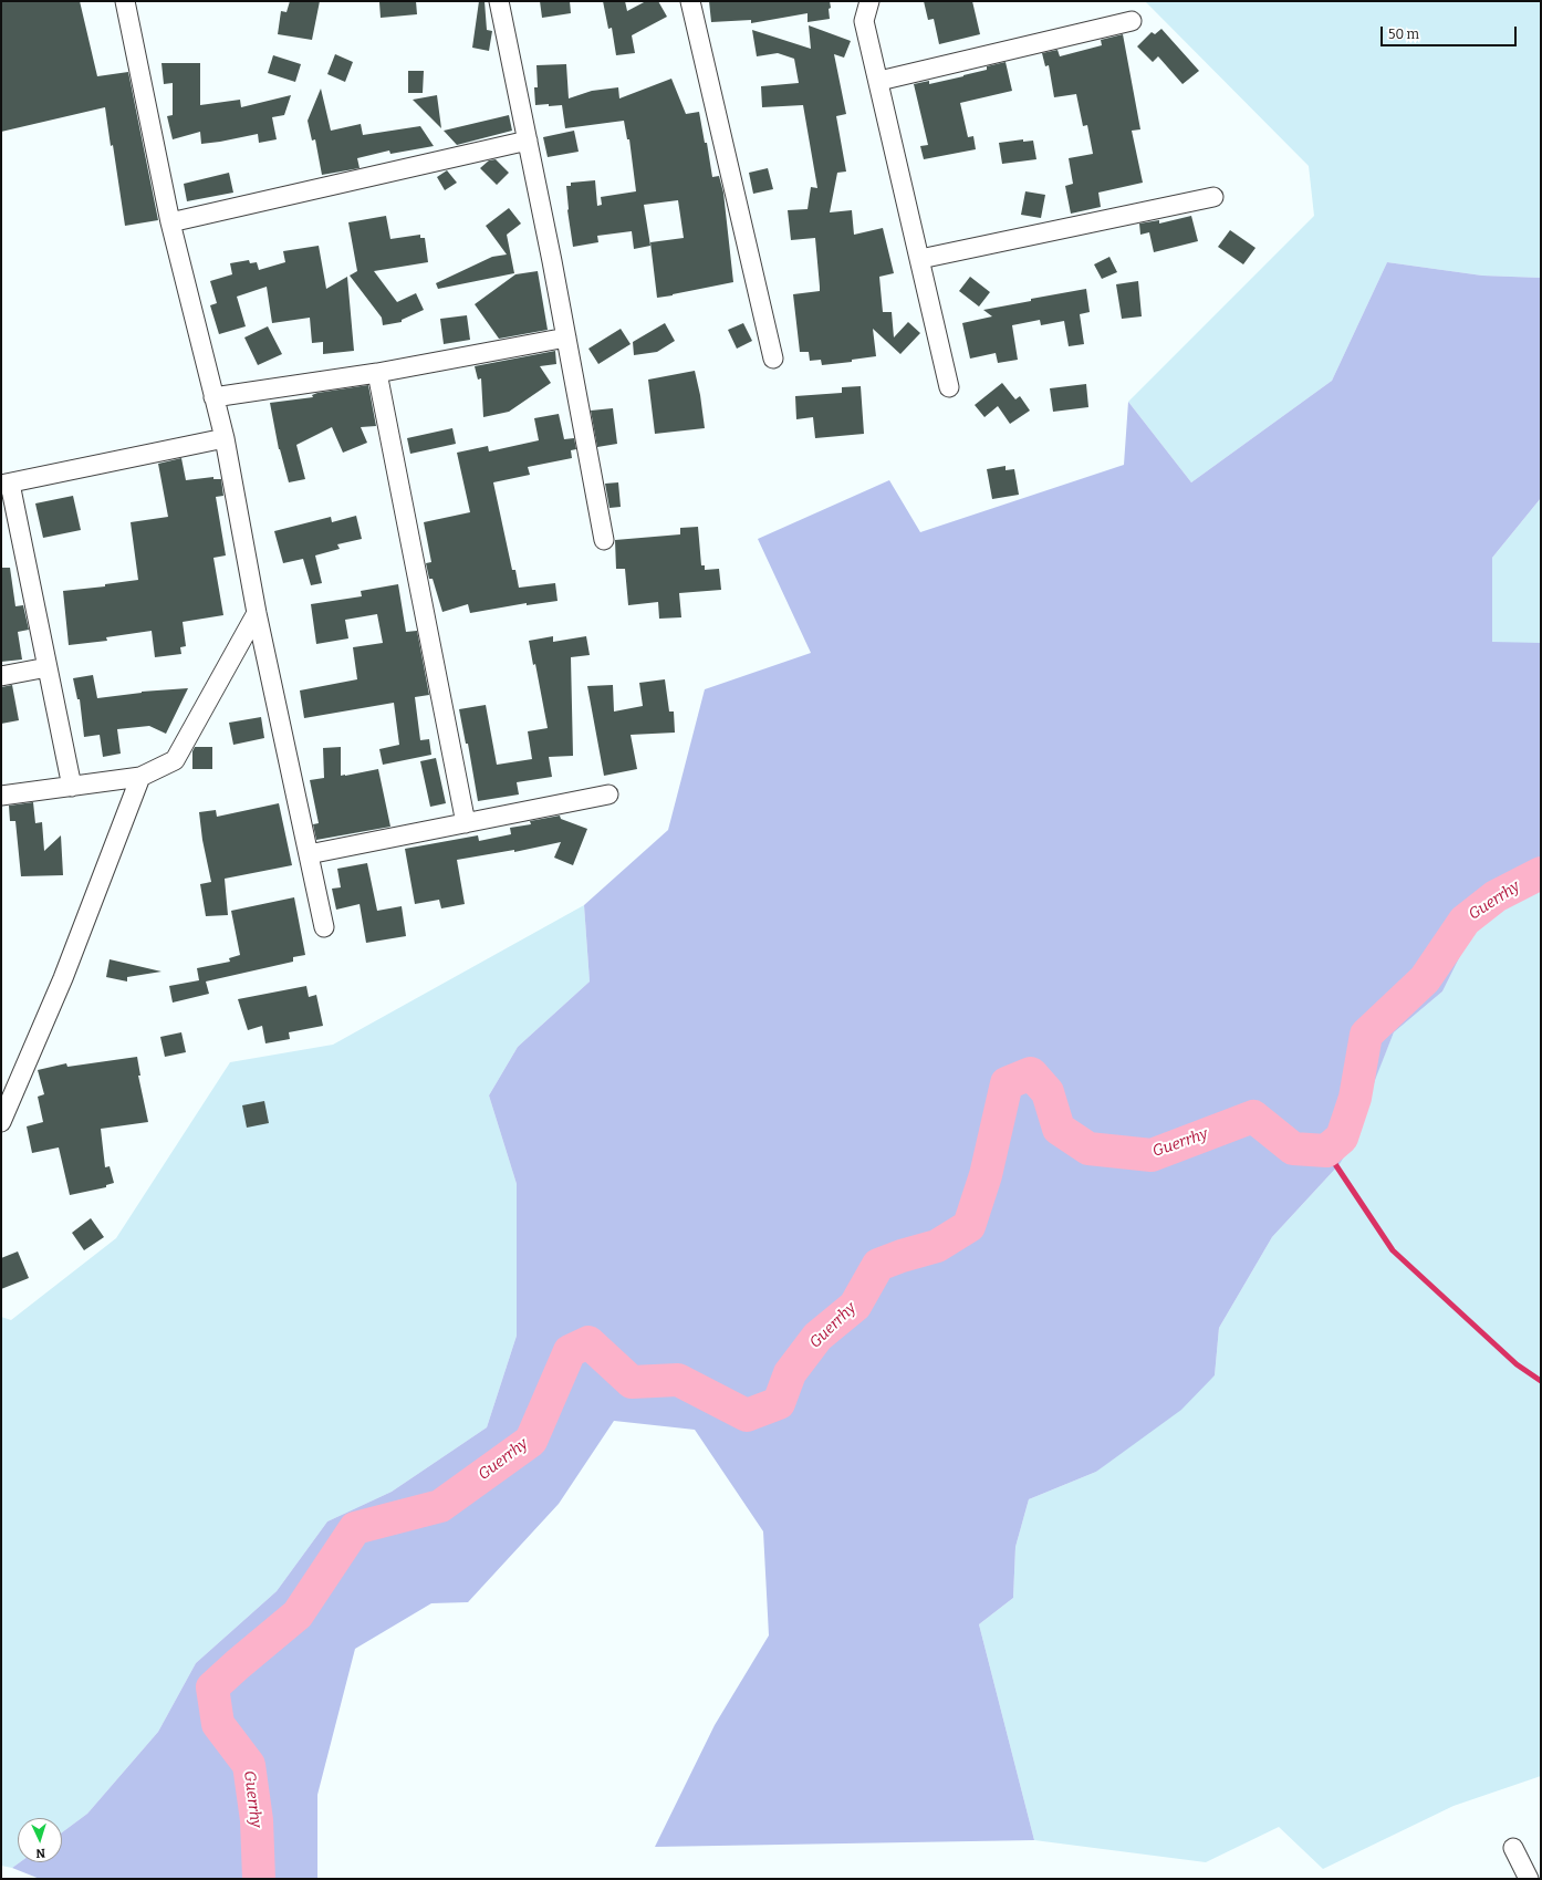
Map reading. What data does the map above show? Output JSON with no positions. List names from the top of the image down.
{
  "water": ["Guerrhy"],
  "scale_bar": "50 m",
  "north": "bottom"
}
